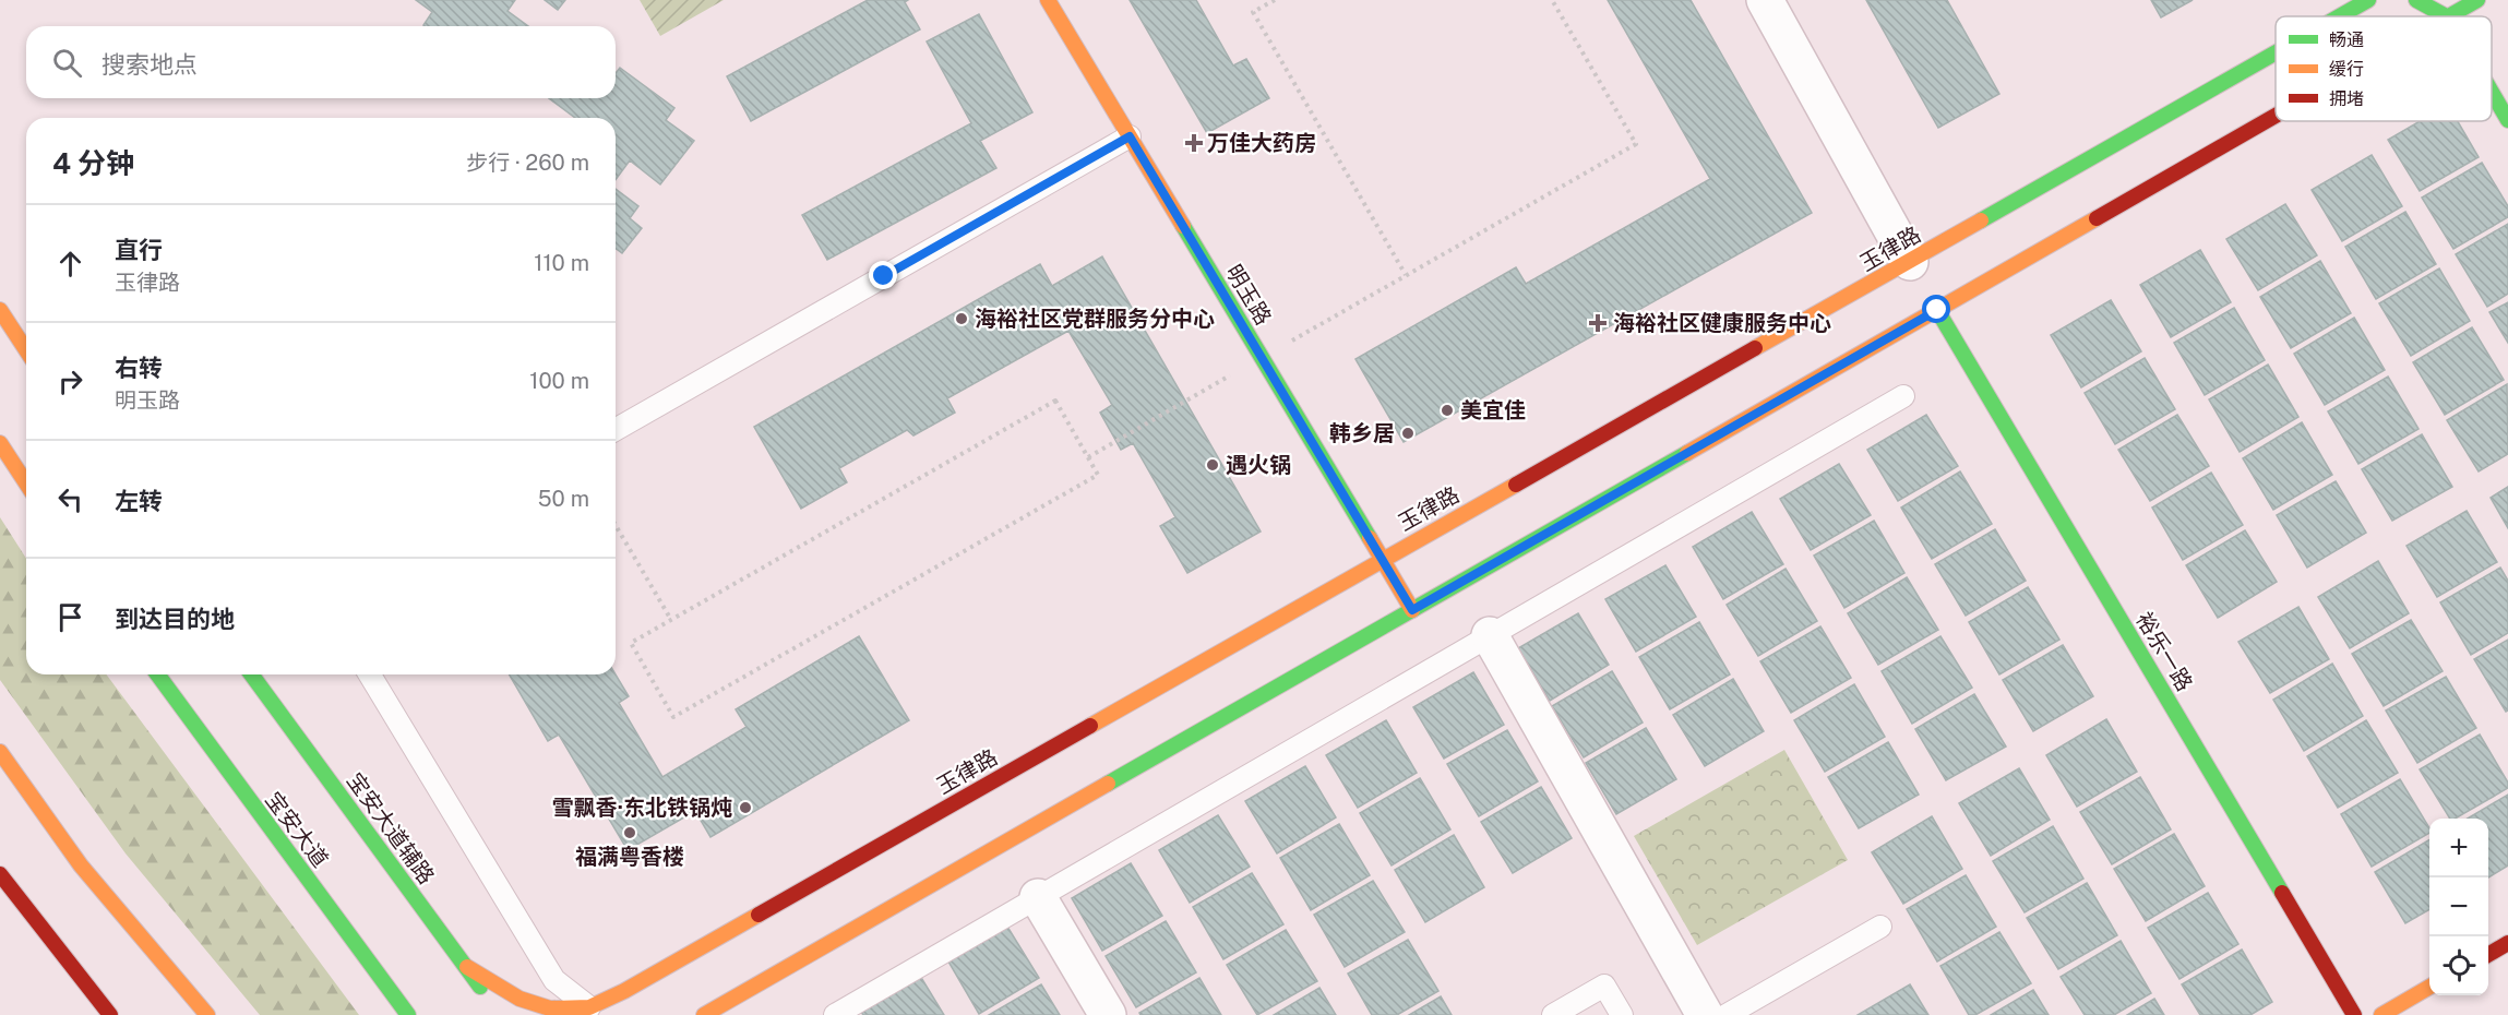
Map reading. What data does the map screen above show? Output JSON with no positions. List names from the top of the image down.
{
  "streets": {
    "main road": [
      "玉律路",
      "明玉路",
      "裕乐一路",
      "宝安大道辅路",
      "宝安大道"
    ]
  },
  "crossings": [
    ["玉律路", "明玉路"],
    ["玉律路", "宝安大道辅路"]
  ],
  "places": {
    "health": ["万佳大药房", "海裕社区健康服务中心"],
    "other": [
      "海裕社区党群服务分中心",
      "美宜佳",
      "韩乡居",
      "遇火锅",
      "雪飘香·东北铁锅炖",
      "福满粤香楼"
    ]
  },
  "legend": ["畅通", "缓行", "拥堵"],
  "page": {
    "search": "搜索地点",
    "heading": ["4 分钟", "步行 · 260 m"],
    "list": [
      ["直行", "玉律路", "110 m"],
      ["右转", "明玉路", "100 m"],
      ["左转", "50 m"],
      "到达目的地"
    ],
    "map_buttons": ["+", "−"]
  }
}
